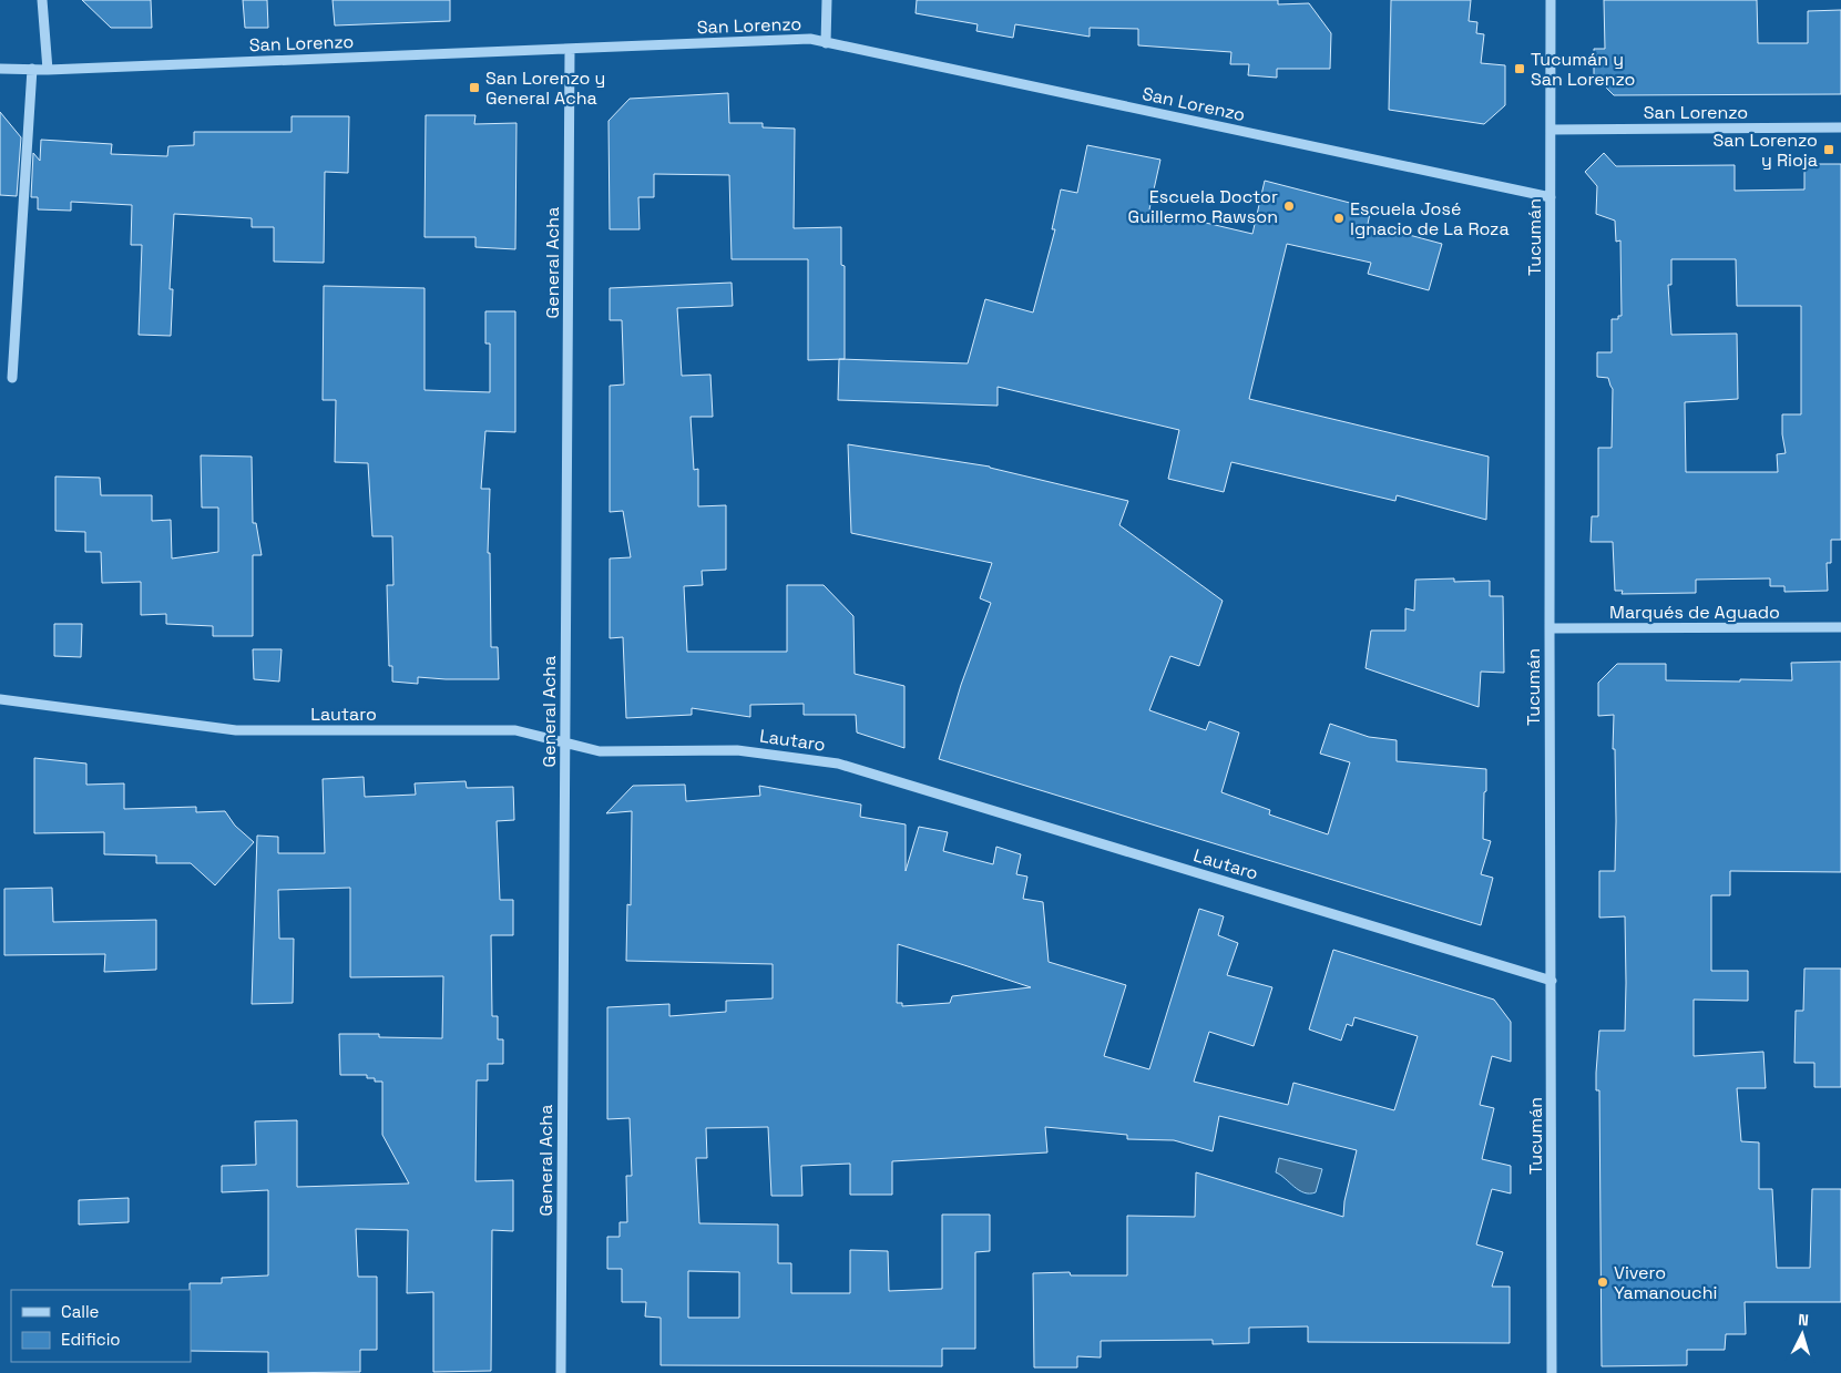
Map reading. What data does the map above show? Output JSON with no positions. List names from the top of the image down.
{
  "streets": {
    "street": [
      "San Lorenzo",
      "Tucumán",
      "General Acha",
      "Marqués de Aguado",
      "Lautaro"
    ]
  },
  "crossings": [
    ["San Lorenzo", "Tucumán"],
    ["San Lorenzo", "General Acha"],
    ["Tucumán", "Marqués de Aguado"],
    ["Tucumán", "Lautaro"],
    ["General Acha", "Lautaro"]
  ],
  "places": {
    "transit": ["Tucumán y San Lorenzo", "San Lorenzo y General Acha", "San Lorenzo y Rioja"],
    "other": ["Escuela Doctor Guillermo Rawson", "Escuela José Ignacio de La Roza", "Vivero Yamanouchi"]
  },
  "legend": ["Calle", "Edificio"],
  "north": "top"
}
